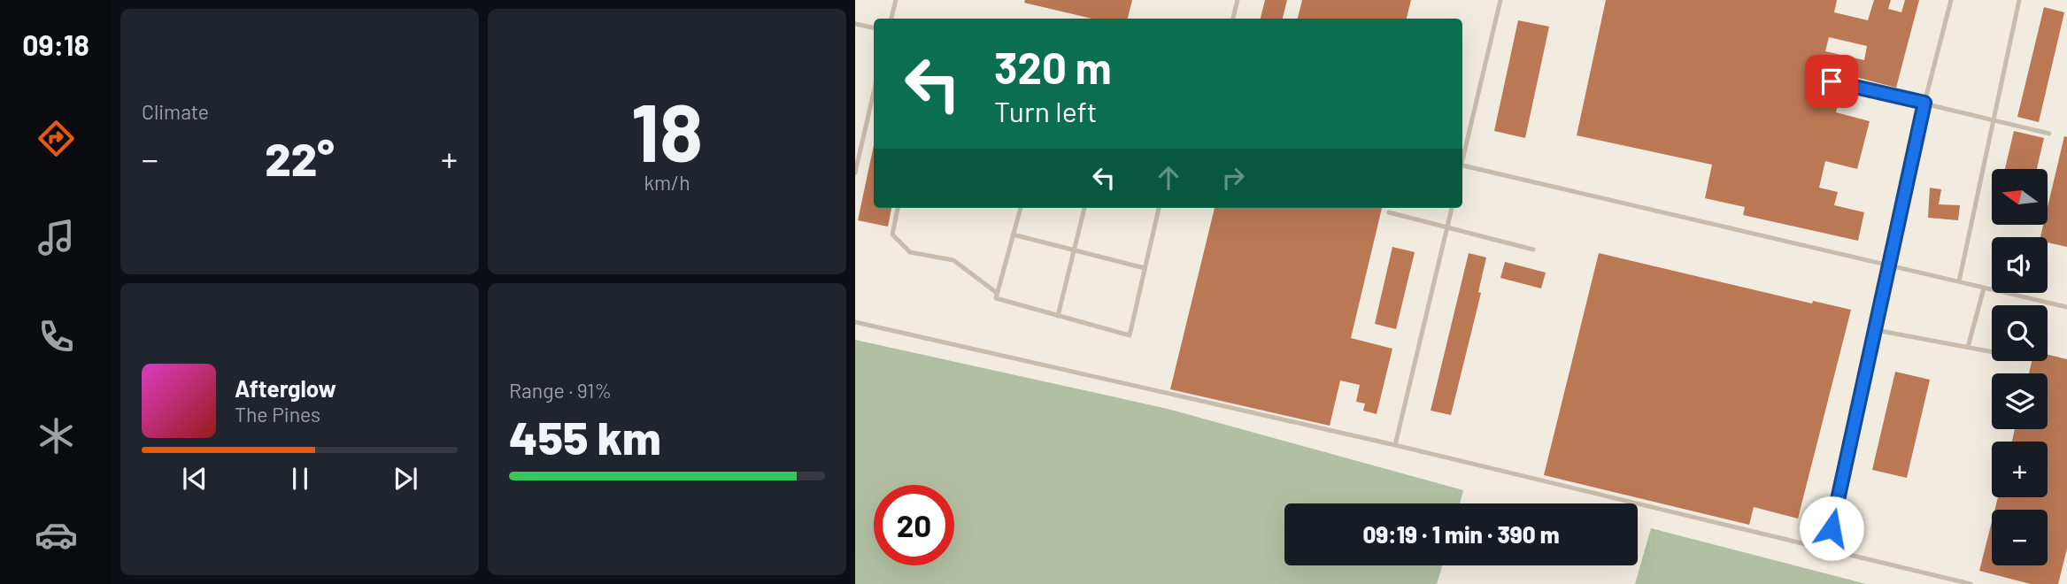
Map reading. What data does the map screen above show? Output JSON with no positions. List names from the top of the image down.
{
  "north": "left",
  "page": {
    "tabs": "09:18",
    "tile": [
      "Climate",
      ["18", "km/h"],
      ["Range · 91%", "455 km"]
    ],
    "turn": ["320 m", "Turn left"],
    "heat": ["−", "22°", "+"],
    "map_buttons": ["+", "−"],
    "song": ["Afterglow", "The Pines"],
    "limit": "20",
    "trip": "09:19 · 1 min · 390 m"
  }
}
